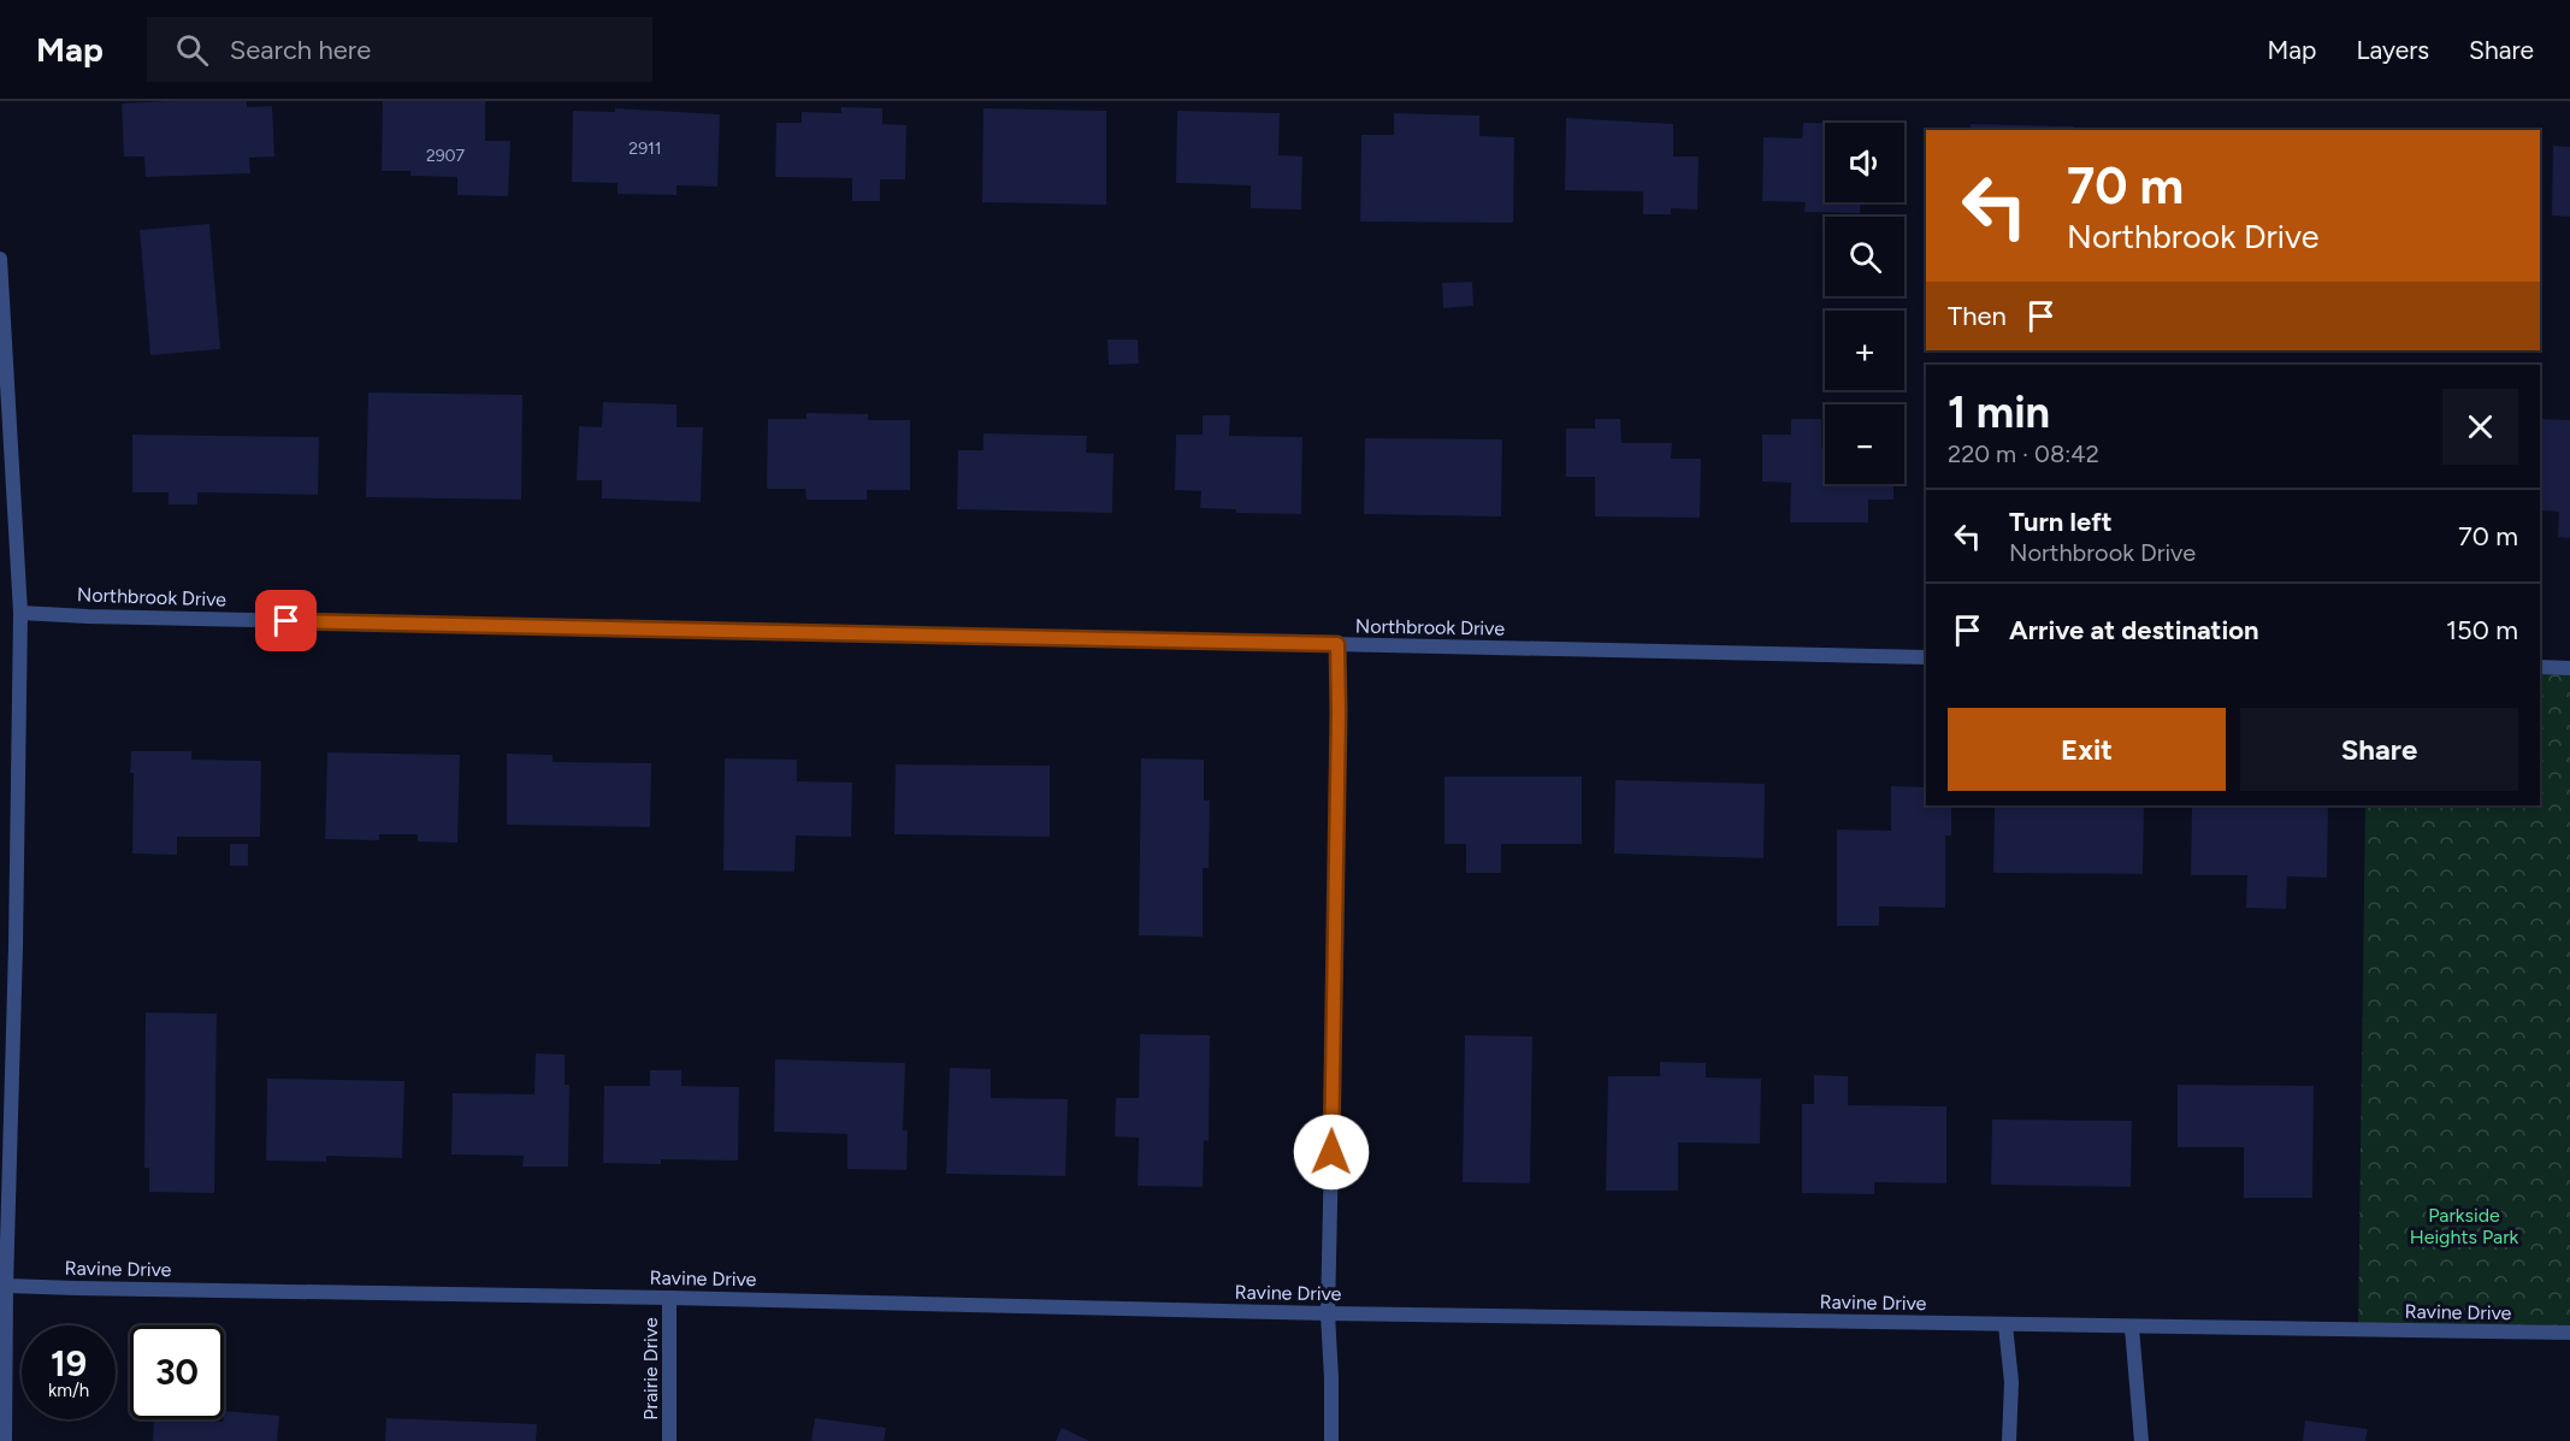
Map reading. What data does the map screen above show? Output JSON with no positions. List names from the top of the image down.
{
  "streets": {
    "street": ["Northbrook Drive", "Ravine Drive", "Prairie Drive"]
  },
  "crossings": [
    ["Ravine Drive", "Prairie Drive"]
  ],
  "parks": ["Parkside Heights Park"],
  "house_numbers": ["2911", "2907"],
  "page": {
    "header": "Map",
    "search": "Search here",
    "nav": ["Map", "Layers", "Share"],
    "map_buttons": ["+", "−"],
    "turn": ["70 m", "Northbrook Drive"],
    "then": "Then",
    "heading": ["1 min", "220 m · 08:42"],
    "list": [
      {
        "name": "Turn left",
        "note": "Northbrook Drive",
        "value": "70 m"
      },
      {
        "name": "Arrive at destination",
        "value": "150 m"
      }
    ],
    "buttons": ["Exit", "Share"],
    "speed": "19 km/h",
    "limit": "30"
  }
}
